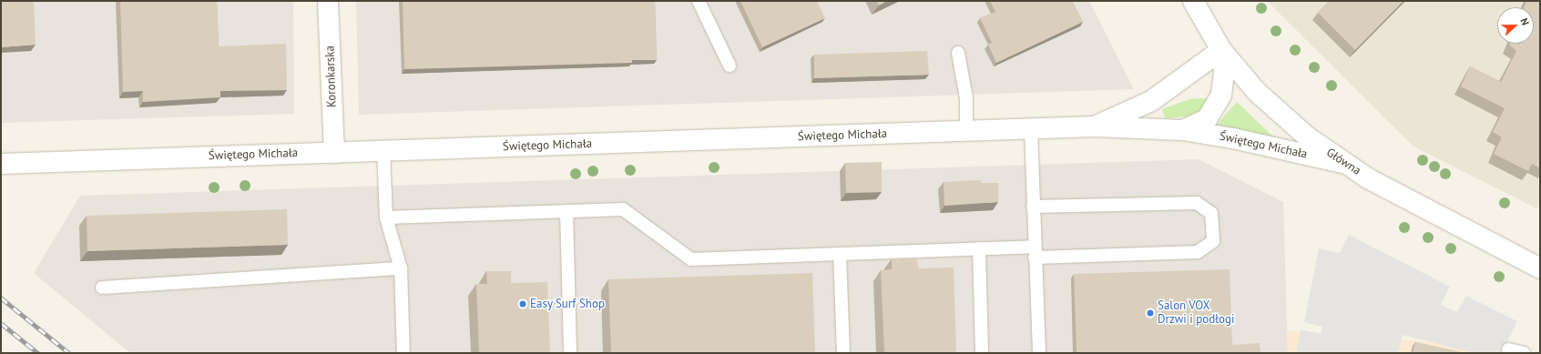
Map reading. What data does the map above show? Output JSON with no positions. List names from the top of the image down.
{
  "streets": {
    "street": ["Koronkarska", "Świętego Michała", "Główna"]
  },
  "crossings": [
    ["Koronkarska", "Świętego Michała"],
    ["Świętego Michała", "Główna"]
  ],
  "places": ["Easy Surf Shop", "Salon VOX Drzwi i podłogi"],
  "north": "right"
}
